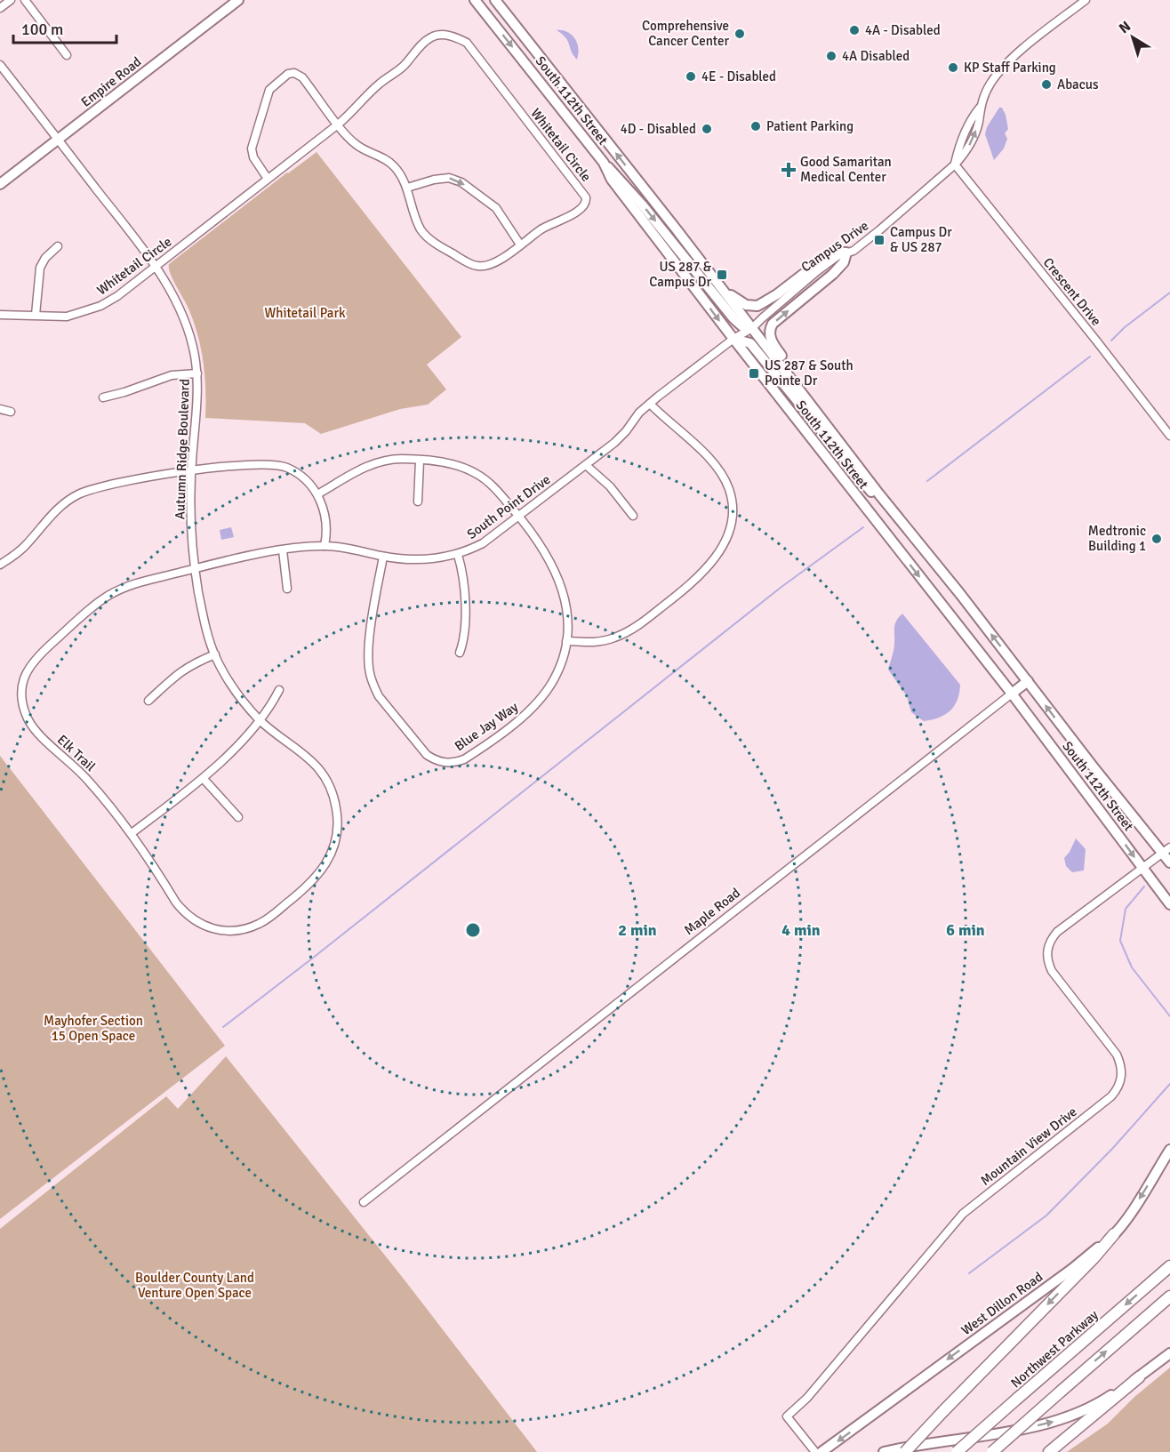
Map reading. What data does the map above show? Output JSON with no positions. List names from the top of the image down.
{
  "streets": {
    "highway": ["Northwest Parkway"],
    "main road": [
      "Empire Road",
      "South 112th Street",
      "Maple Road",
      "West Dillon Road"
    ],
    "street": [
      "Whitetail Circle",
      "Campus Drive",
      "Crescent Drive",
      "Autumn Ridge Boulevard",
      "South Point Drive",
      "Blue Jay Way",
      "Elk Trail",
      "Mountain View Drive"
    ]
  },
  "crossings": [
    ["Empire Road", "Autumn Ridge Boulevard"],
    ["South 112th Street", "Campus Drive"],
    ["South 112th Street", "South Point Drive"],
    ["South 112th Street", "Maple Road"],
    ["South 112th Street", "Mountain View Drive"],
    ["Whitetail Circle", "Autumn Ridge Boulevard"],
    ["Campus Drive", "Crescent Drive"],
    ["Campus Drive", "South Point Drive"],
    ["Autumn Ridge Boulevard", "South Point Drive"],
    ["Autumn Ridge Boulevard", "Elk Trail"],
    ["South Point Drive", "Blue Jay Way"],
    ["South Point Drive", "Elk Trail"]
  ],
  "one_way": ["West Dillon Road"],
  "parks": ["Whitetail Park", "Mayhofer Section 15 Open Space", "Boulder County Land Venture Open Space"],
  "places": {
    "other": [
      "4A - Disabled",
      "Comprehensive Cancer Center",
      "4A Disabled",
      "KP Staff Parking",
      "4E - Disabled",
      "Abacus",
      "Patient Parking",
      "4D - Disabled",
      "Medtronic Building 1"
    ],
    "health": ["Good Samaritan Medical Center"],
    "transit": ["Campus Dr & US 287", "US 287 & Campus Dr", "US 287 & South Pointe Dr"]
  },
  "scale_bar": "100 m",
  "north": "top left",
  "rings": ["2 min", "4 min", "6 min"]
}
